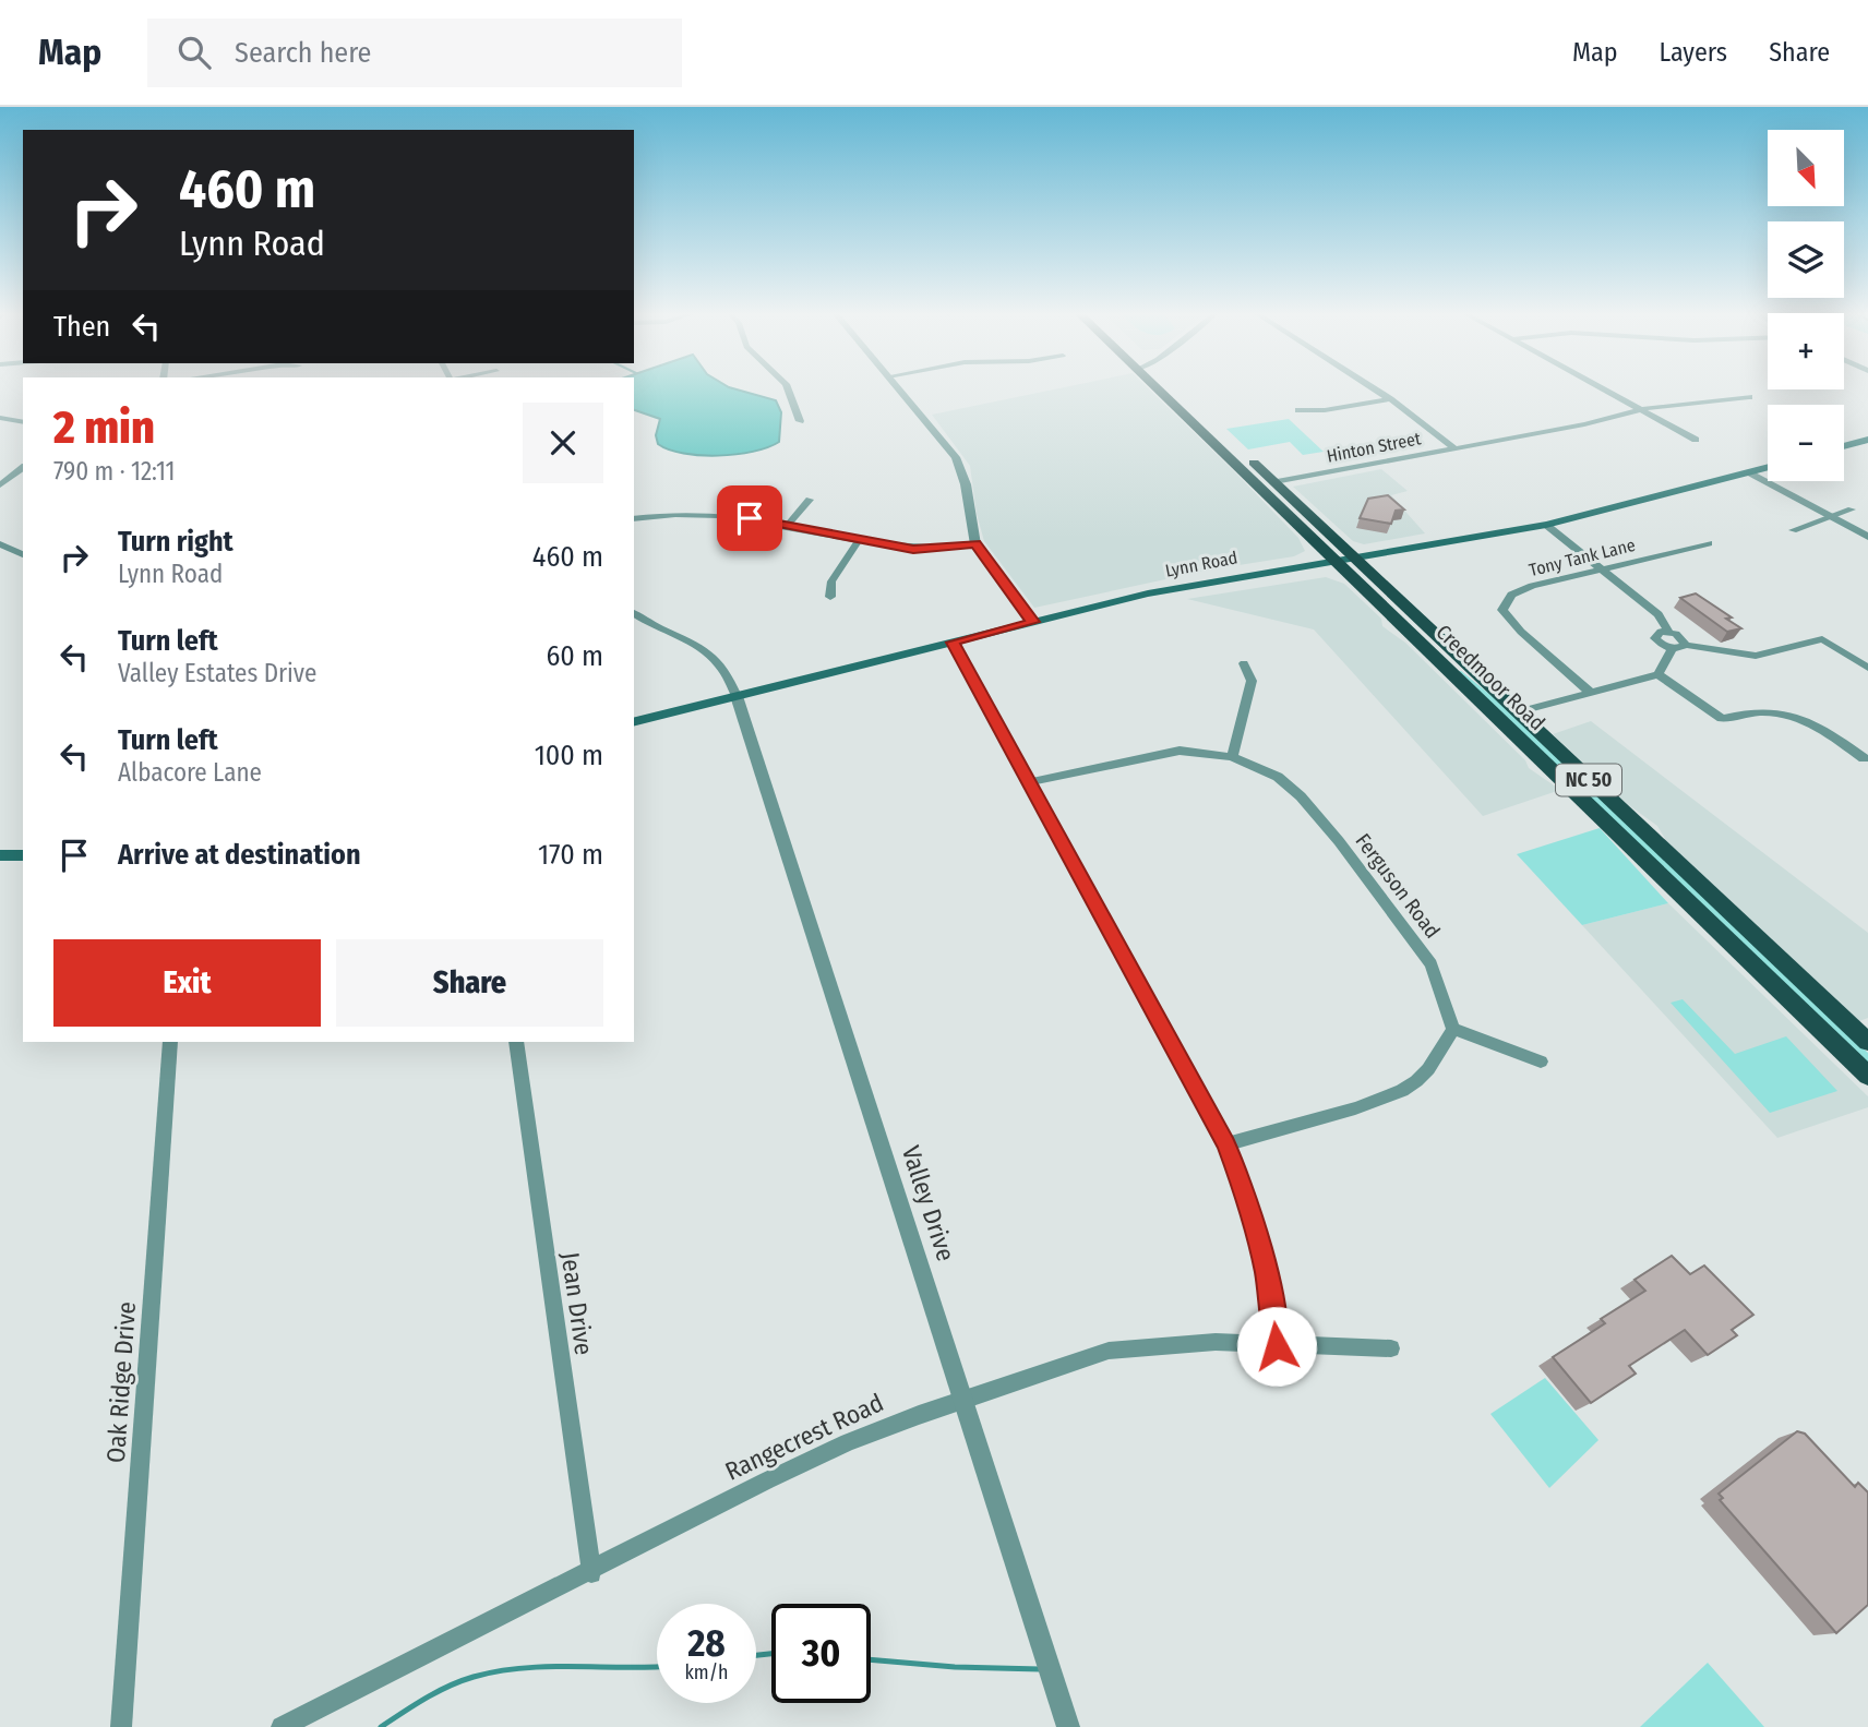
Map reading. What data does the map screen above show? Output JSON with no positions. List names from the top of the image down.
{
  "streets": {
    "main road": ["Lynn Road", "Creedmoor Road", "NC 50"],
    "street": [
      "Hinton Street",
      "Tony Tank Lane",
      "Ferguson Road",
      "Valley Drive",
      "Jean Drive",
      "Oak Ridge Drive",
      "Rangecrest Road"
    ]
  },
  "crossings": [
    ["Hinton Street", "Creedmoor Road"],
    ["Lynn Road", "Creedmoor Road"],
    ["Lynn Road", "Valley Drive"],
    ["Valley Drive", "Rangecrest Road"],
    ["Jean Drive", "Rangecrest Road"]
  ],
  "north": "bottom right",
  "page": {
    "header": "Map",
    "search": "Search here",
    "nav": ["Map", "Layers", "Share"],
    "map_buttons": ["+", "−"],
    "turn": ["460 m", "Lynn Road"],
    "then": "Then",
    "heading": ["2 min", "790 m · 12:11"],
    "list": [
      {
        "name": "Turn right",
        "note": "Lynn Road",
        "value": "460 m"
      },
      {
        "name": "Turn left",
        "note": "Valley Estates Drive",
        "value": "60 m"
      },
      {
        "name": "Turn left",
        "note": "Albacore Lane",
        "value": "100 m"
      },
      {
        "name": "Arrive at destination",
        "value": "170 m"
      }
    ],
    "buttons": ["Exit", "Share"],
    "speed": "28 km/h",
    "limit": "30"
  }
}
